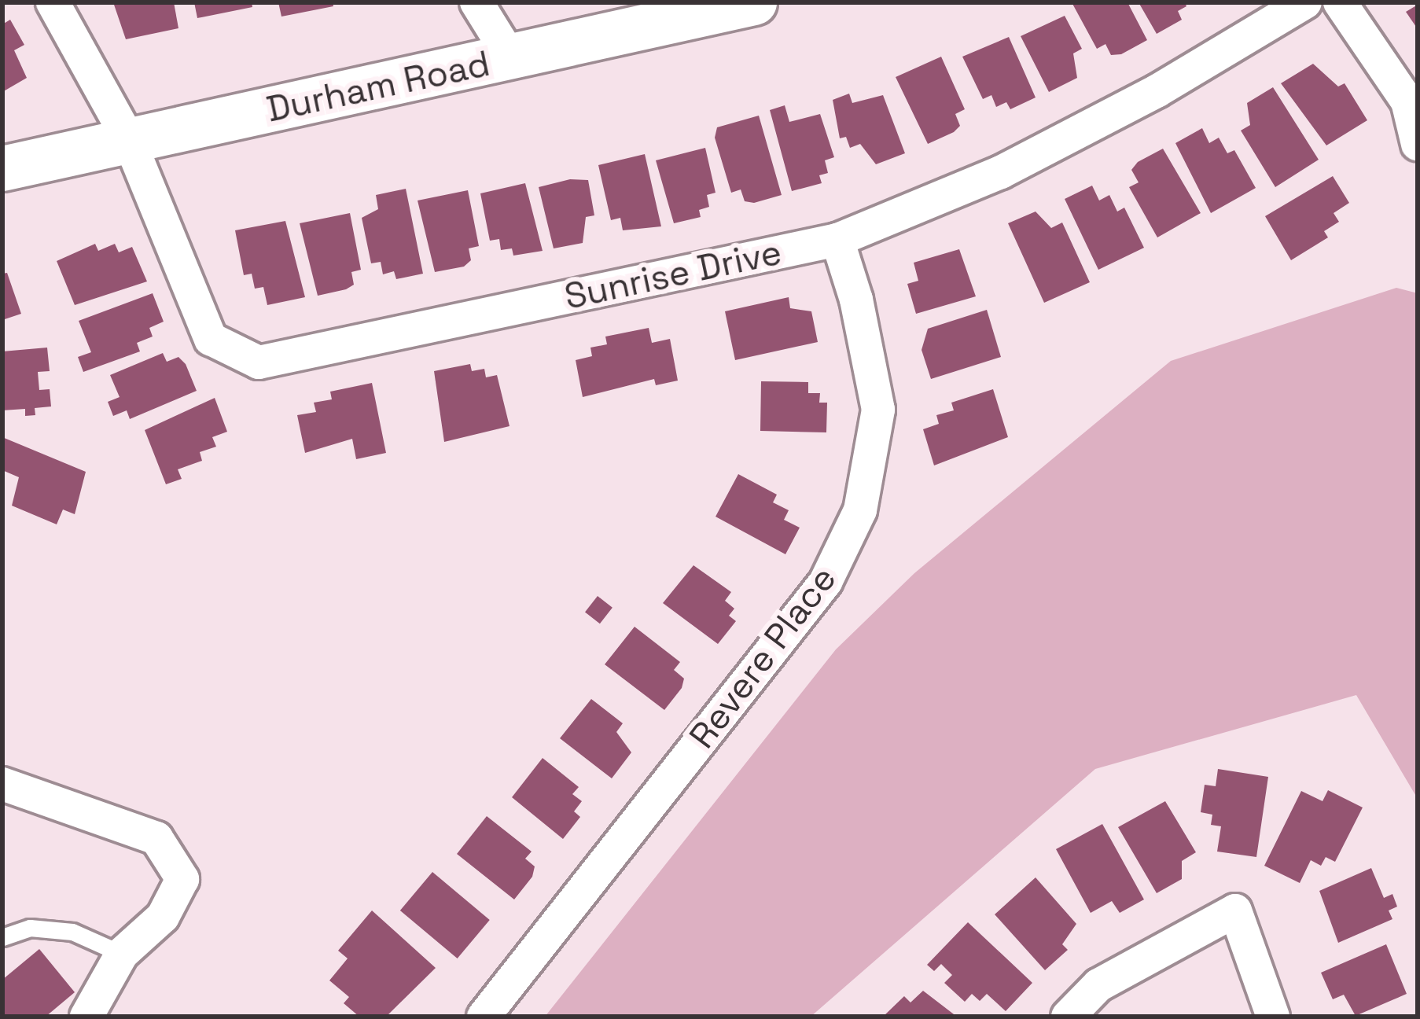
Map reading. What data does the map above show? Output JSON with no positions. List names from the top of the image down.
{
  "streets": {
    "main road": ["Durham Road"],
    "street": ["Sunrise Drive", "Revere Place"]
  },
  "crossings": [
    ["Durham Road", "Sunrise Drive"],
    ["Sunrise Drive", "Revere Place"]
  ]
}
